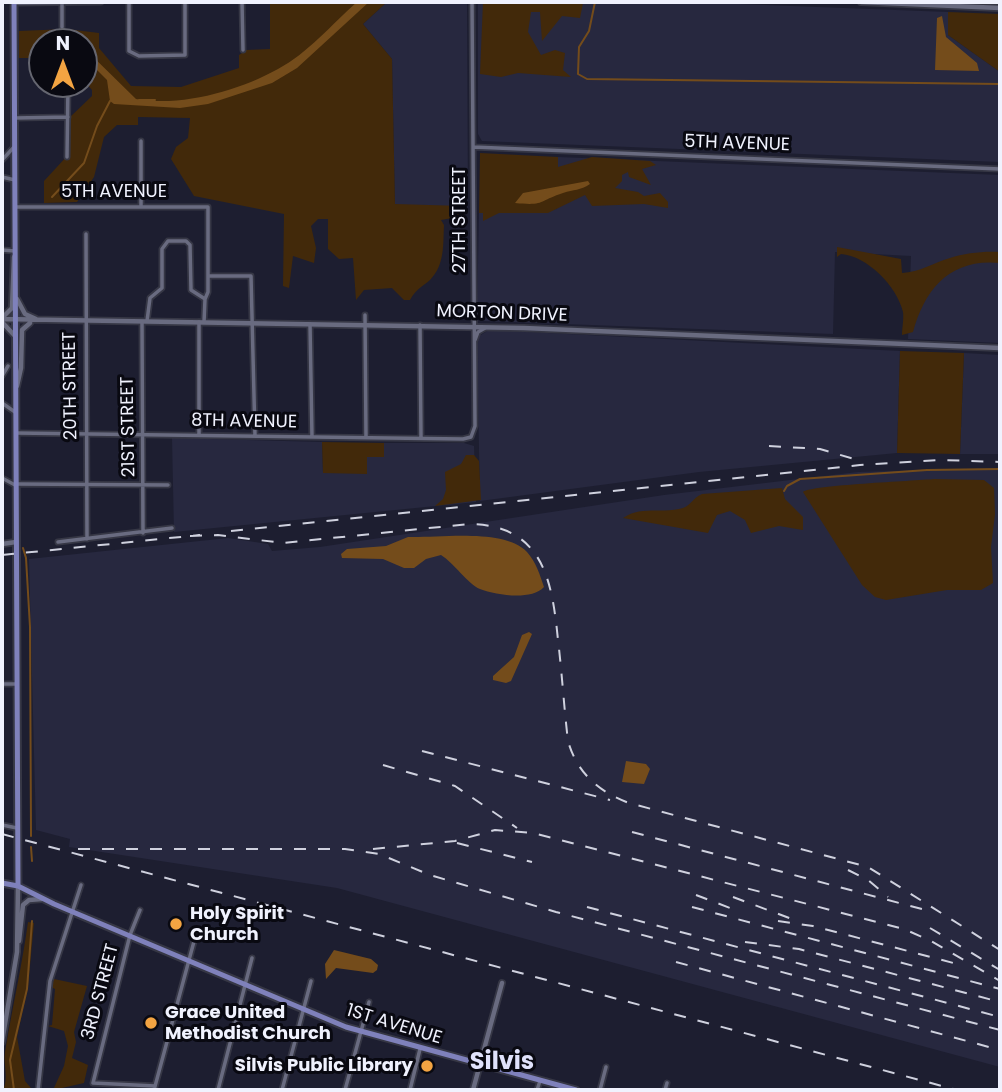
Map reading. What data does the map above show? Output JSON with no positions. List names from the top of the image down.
{
  "streets": {
    "main road": ["1ST AVENUE"],
    "street": [
      "5TH AVENUE",
      "27TH STREET",
      "MORTON DRIVE",
      "20TH STREET",
      "8TH AVENUE",
      "21ST STREET",
      "3RD STREET"
    ]
  },
  "crossings": [
    ["5TH AVENUE", "27TH STREET"],
    ["27TH STREET", "MORTON DRIVE"],
    ["27TH STREET", "8TH AVENUE"],
    ["MORTON DRIVE", "20TH STREET"],
    ["MORTON DRIVE", "21ST STREET"],
    ["20TH STREET", "8TH AVENUE"],
    ["8TH AVENUE", "21ST STREET"],
    ["3RD STREET", "1ST AVENUE"]
  ],
  "districts": ["Silvis"],
  "places": ["Holy Spirit Church", "Grace United Methodist Church", "Silvis Public Library"],
  "north": "top"
}
